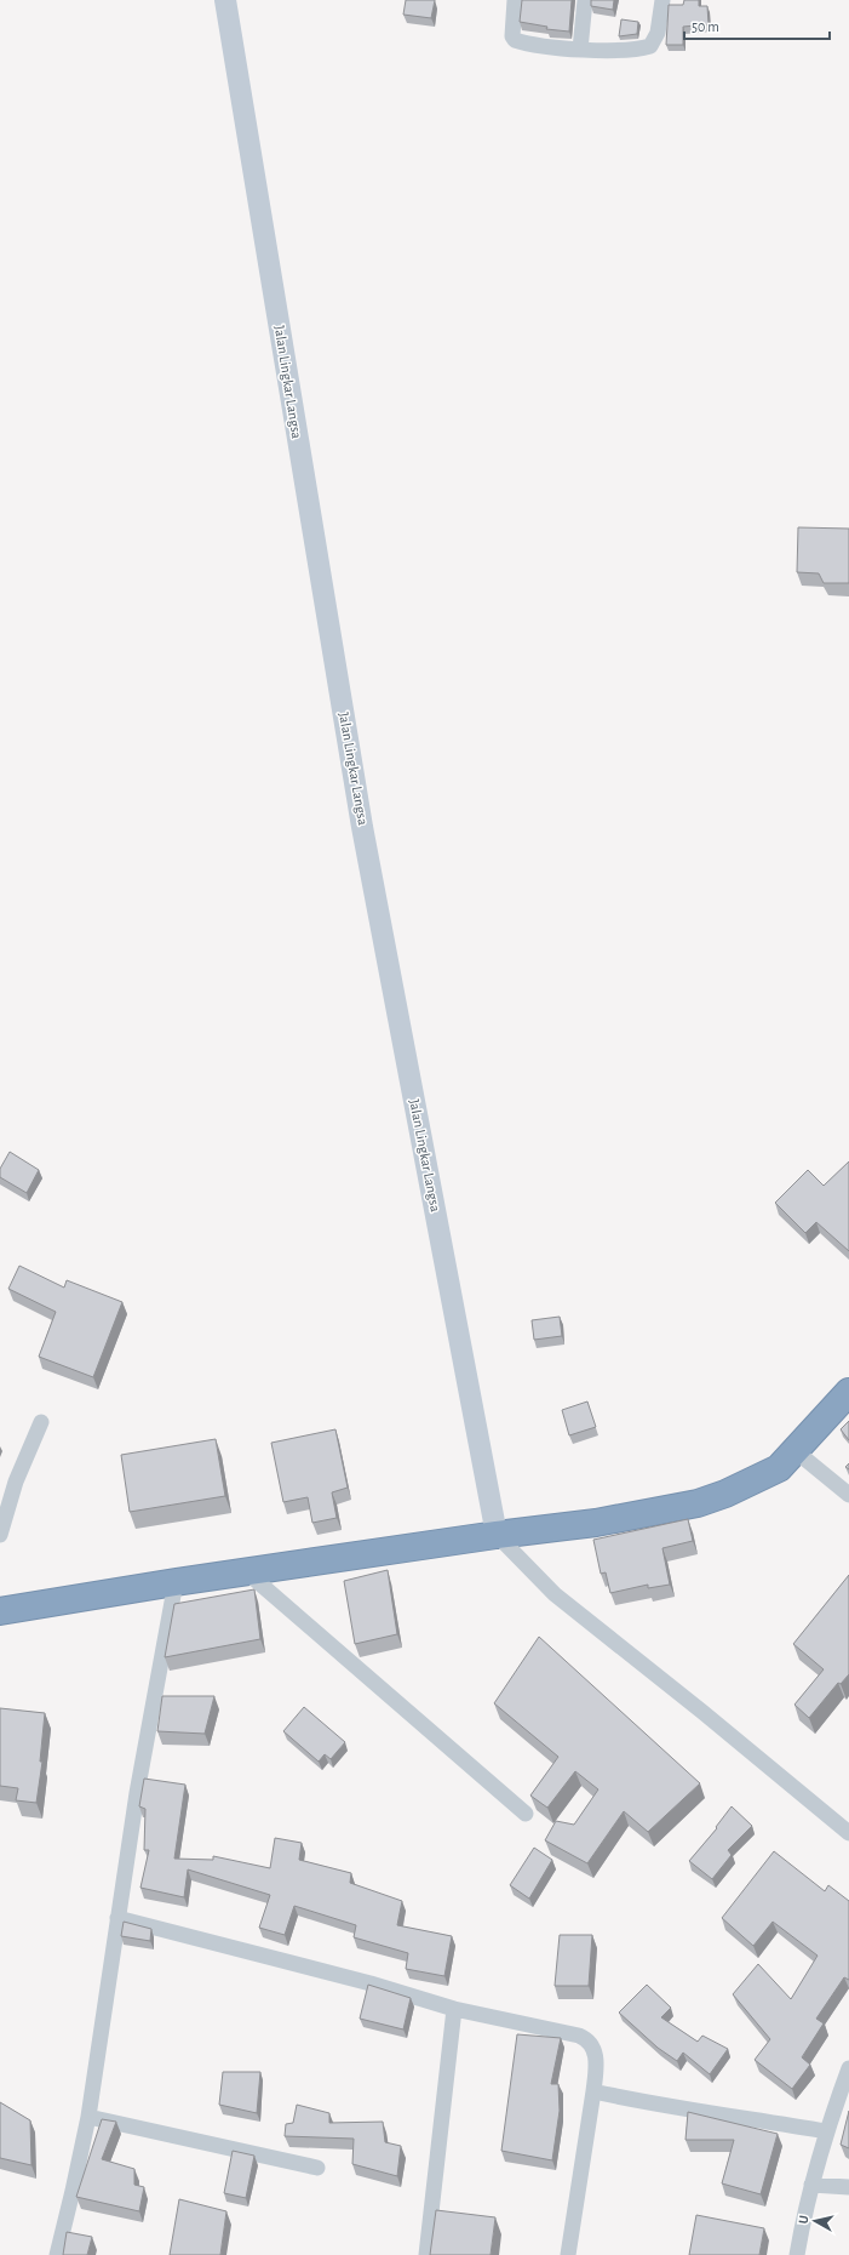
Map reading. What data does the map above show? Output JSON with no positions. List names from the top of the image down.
{
  "streets": {
    "street": ["Jalan Lingkar Langsa"]
  },
  "scale_bar": "50 m",
  "north": "left"
}
